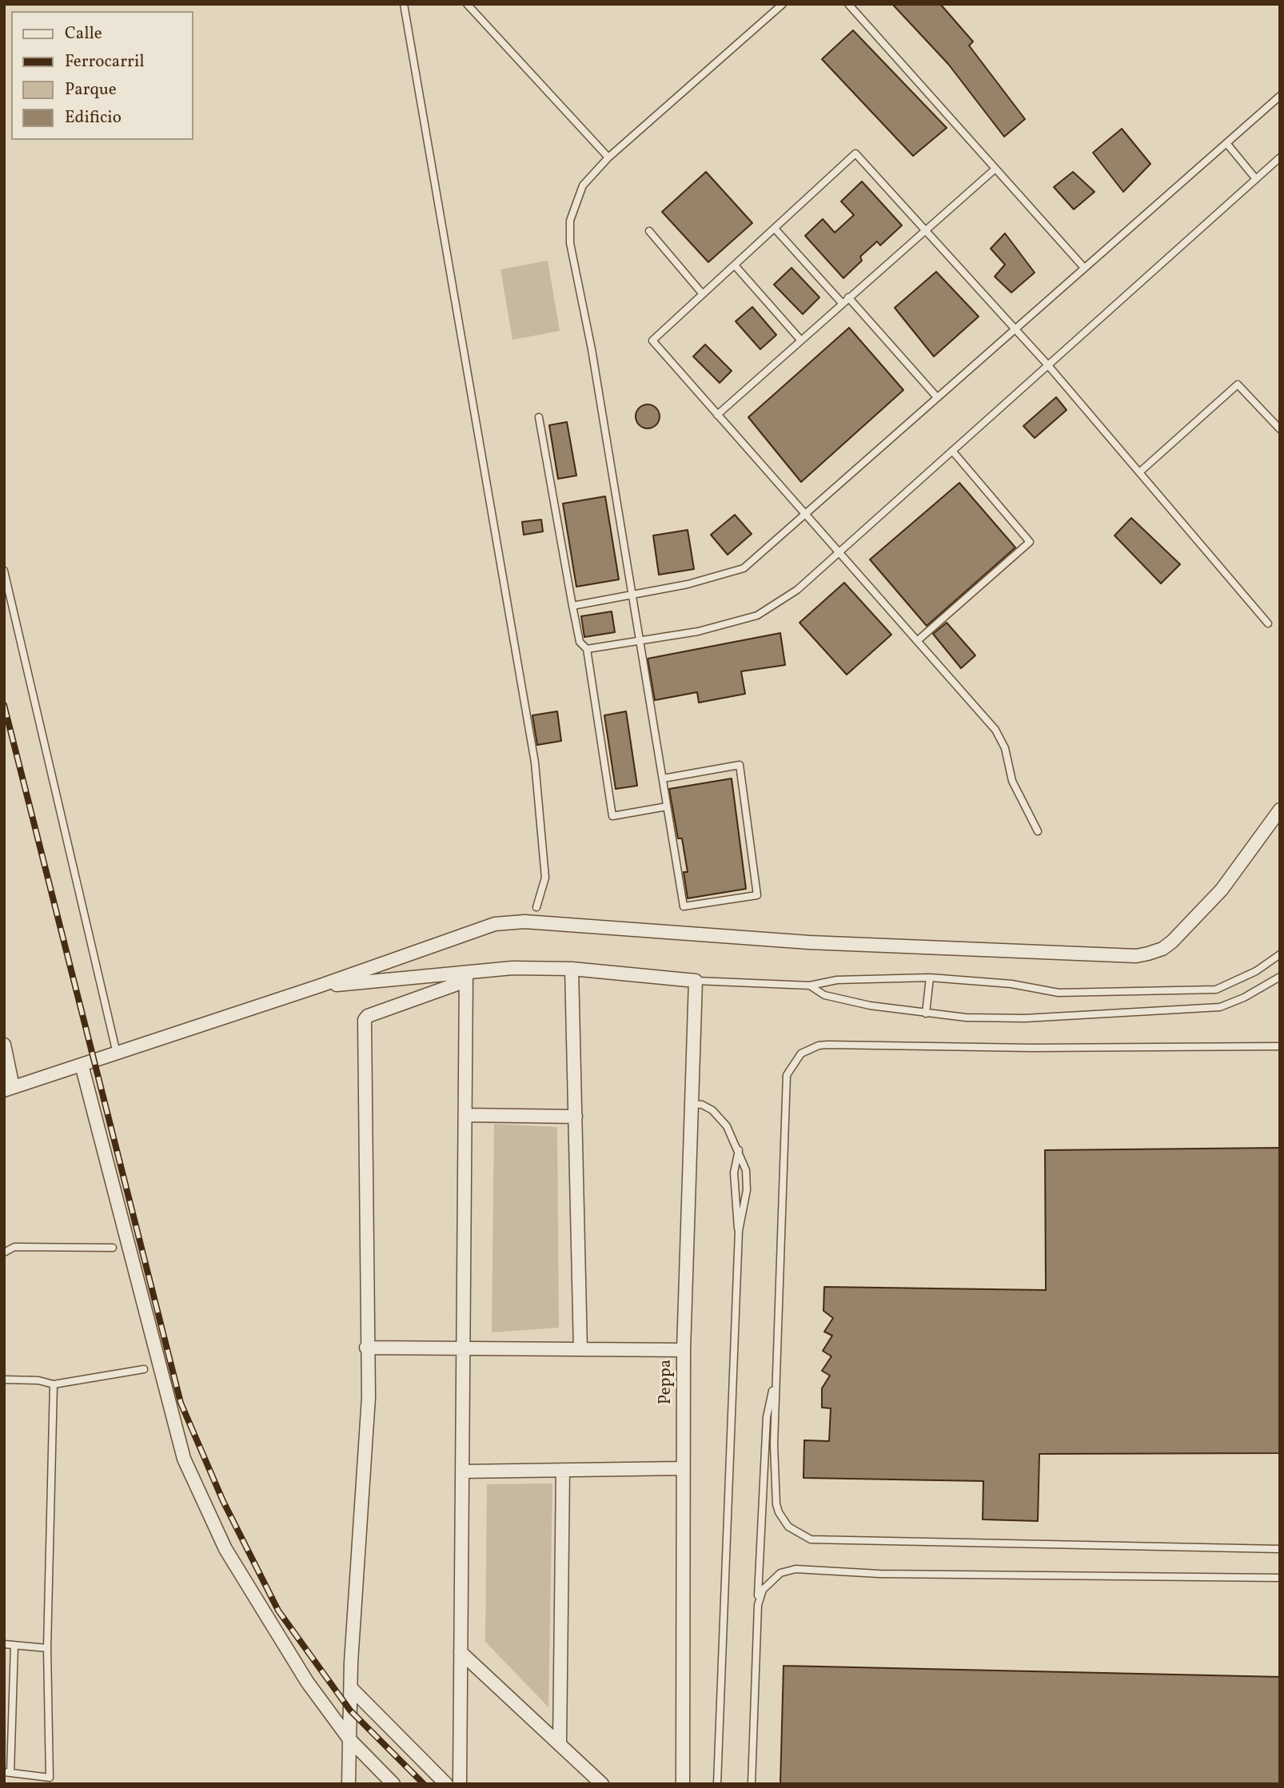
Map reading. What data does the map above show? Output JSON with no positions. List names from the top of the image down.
{
  "streets": {
    "street": ["Peppa"]
  },
  "legend": [
    "Calle",
    "Ferrocarril",
    "Parque",
    "Edificio"
  ]
}
